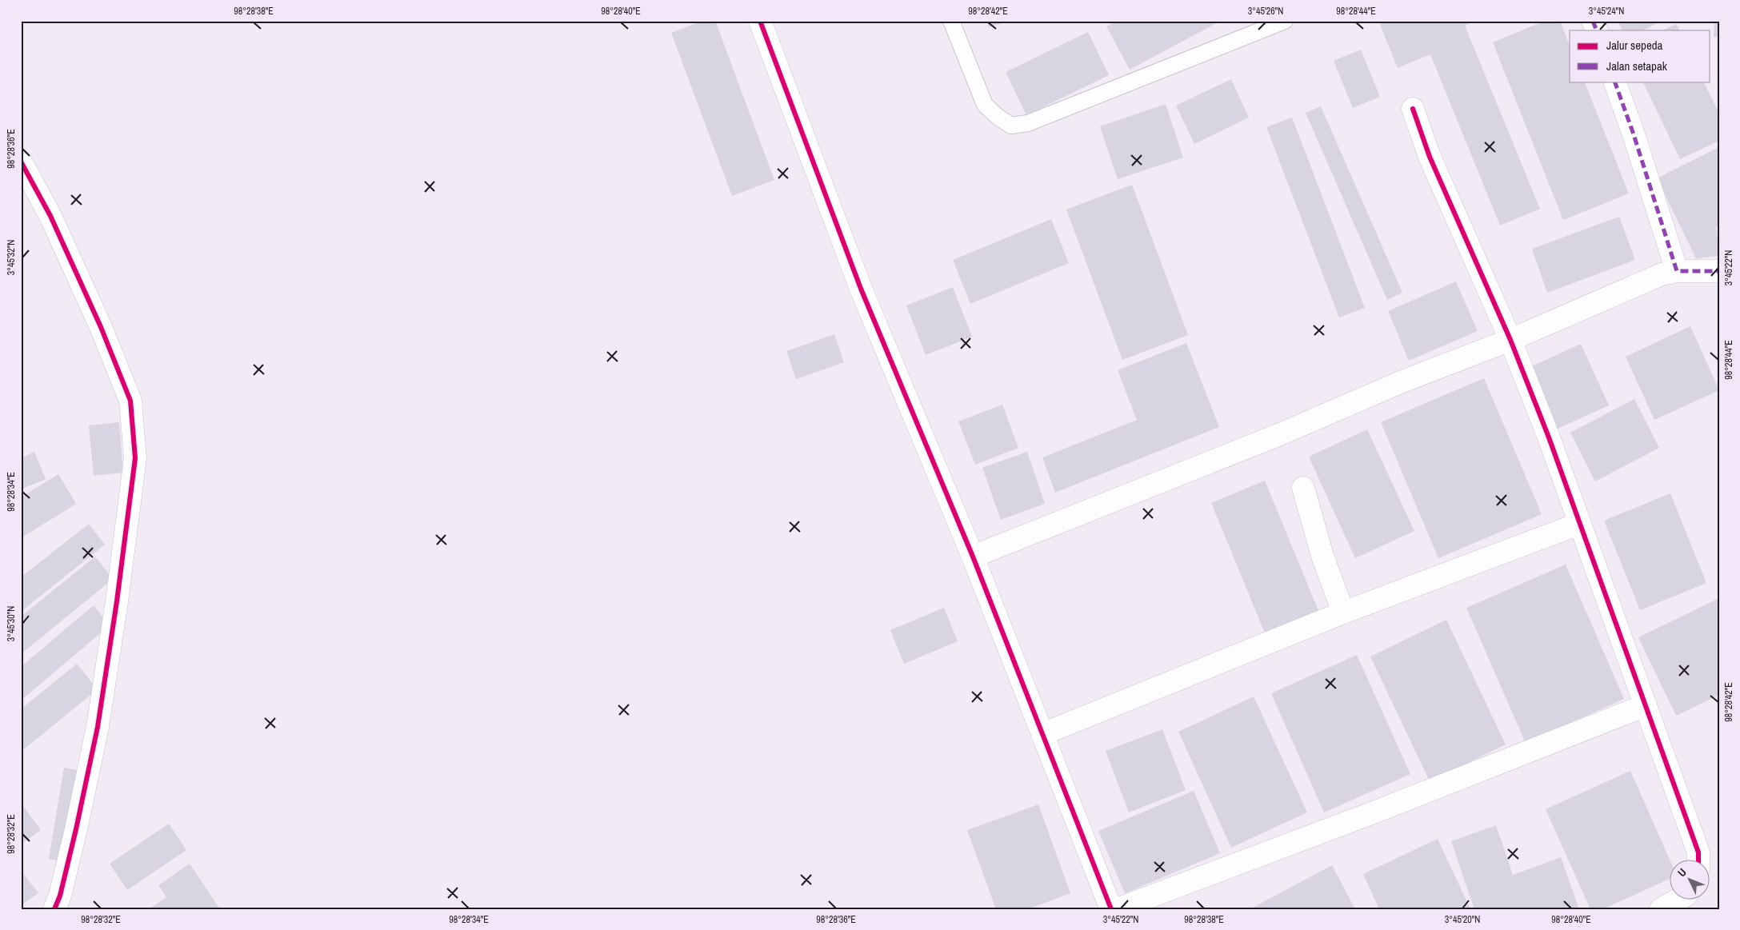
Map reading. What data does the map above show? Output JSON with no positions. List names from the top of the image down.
{
  "legend": ["Jalur sepeda", "Jalan setapak"],
  "north": "top left",
  "coordinates": [
    "98°28'38\"E",
    "98°28'40\"E",
    "98°28'42\"E",
    "3°45'26\"N",
    "98°28'44\"E",
    "3°45'24\"N",
    "98°28'36\"E",
    "3°45'32\"N",
    "3°45'22\"N",
    "98°28'34\"E",
    "3°45'30\"N",
    "98°28'32\"E",
    "3°45'20\"N"
  ]
}
